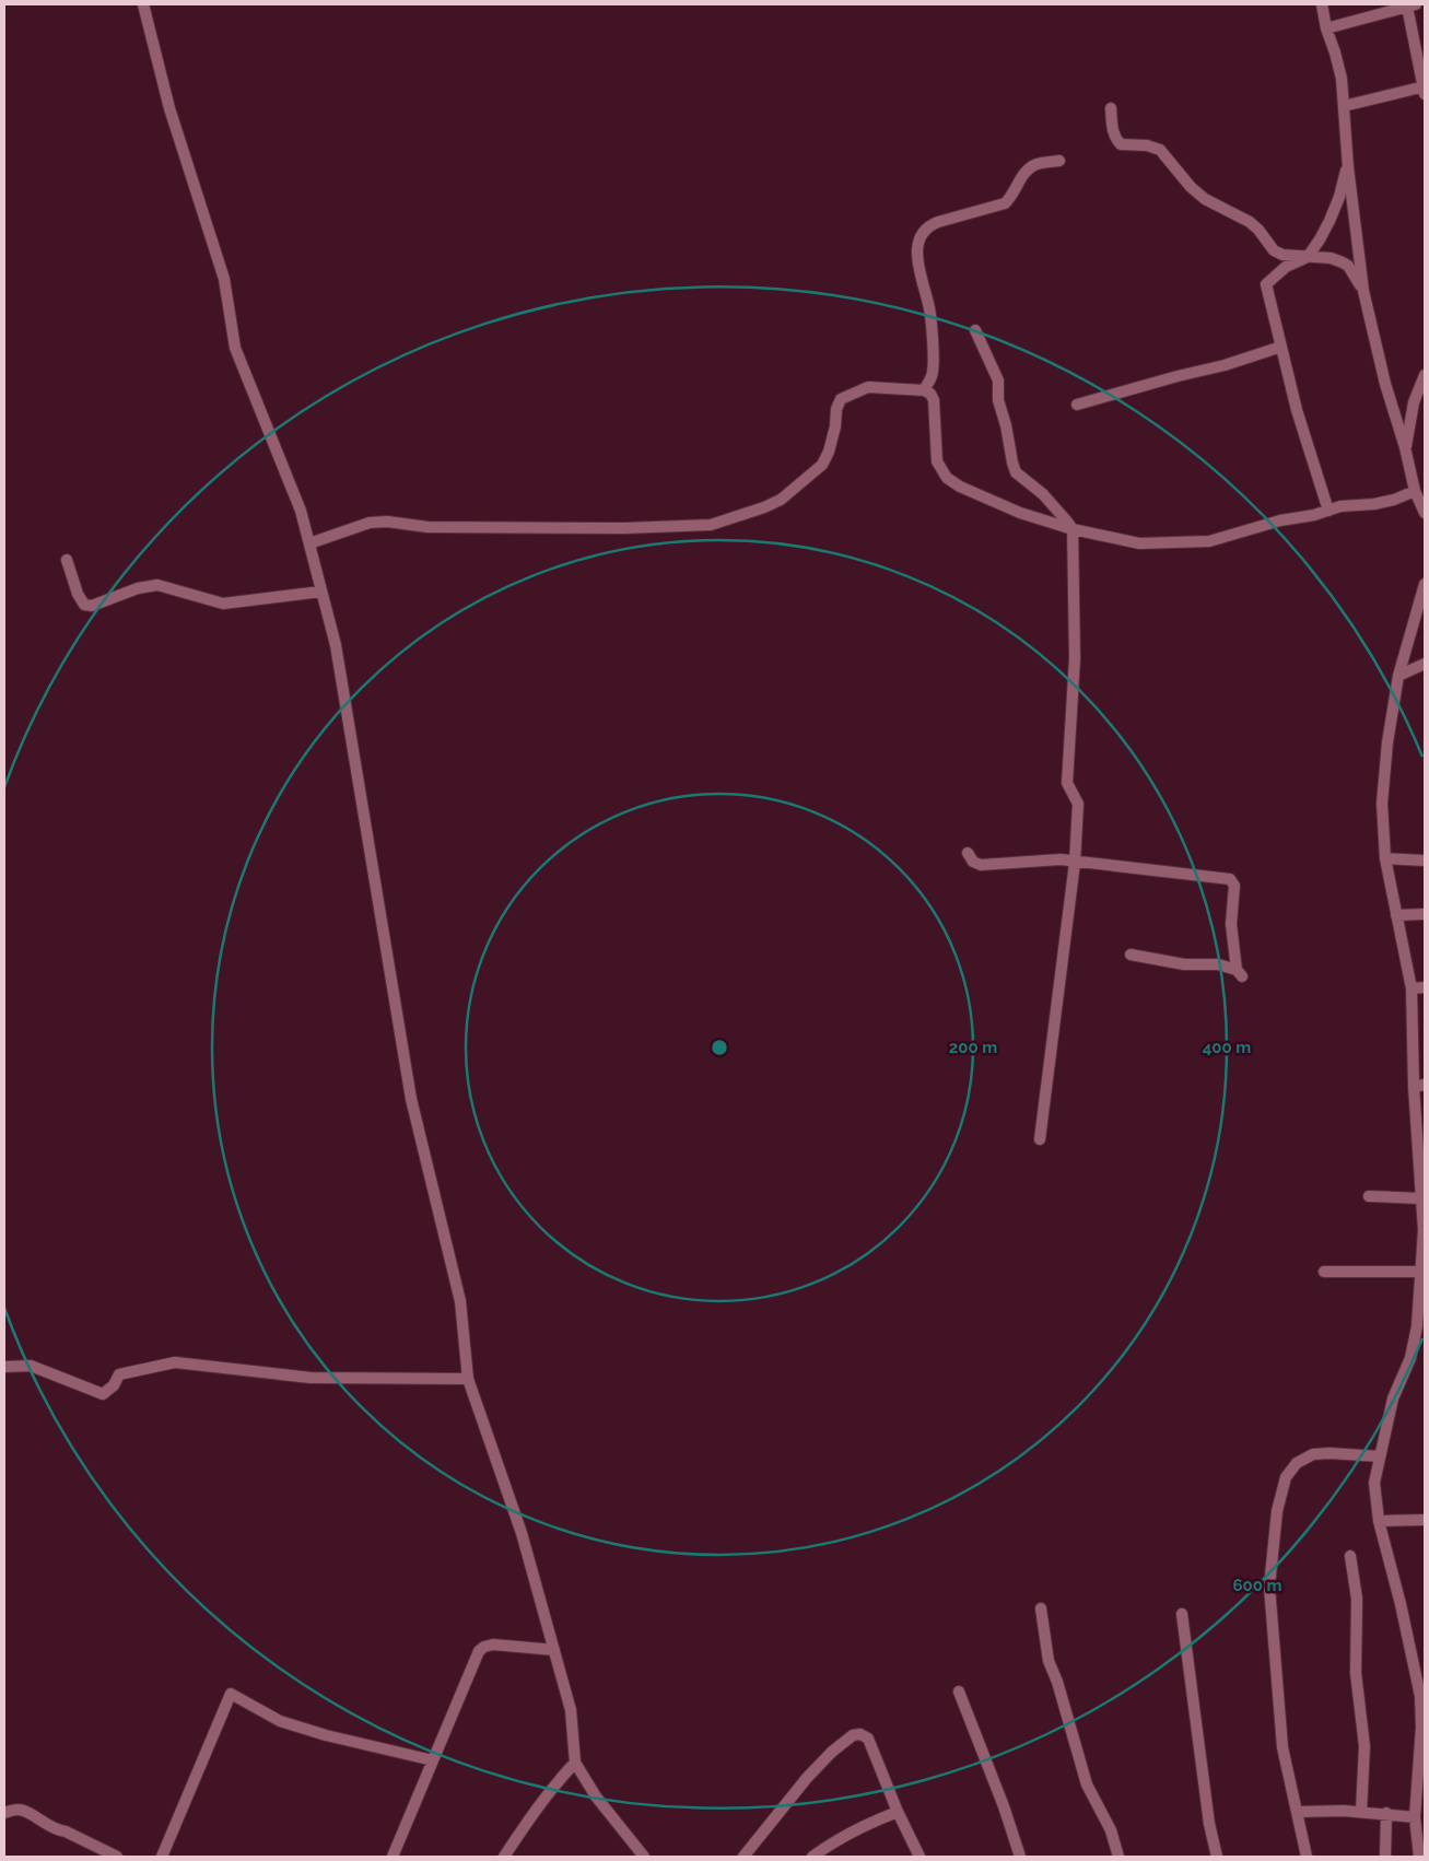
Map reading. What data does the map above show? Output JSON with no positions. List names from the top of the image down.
{
  "rings": ["200 m", "400 m", "600 m"]
}
